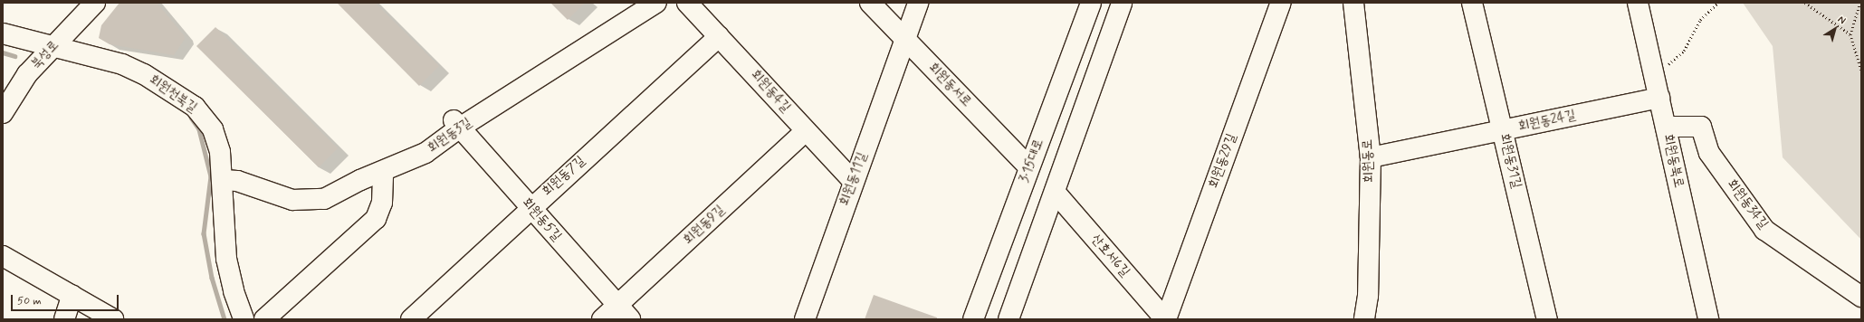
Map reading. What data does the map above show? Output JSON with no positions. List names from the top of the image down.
{
  "streets": {
    "street": [
      "북성로",
      "회원동서로",
      "회원동4길",
      "회원천북길",
      "회원동24길",
      "회원동3길",
      "3·15대로",
      "회원동29길",
      "회원동로",
      "회원동31길",
      "회원동북로",
      "회원동7길",
      "회원동11길",
      "회원동34길",
      "회원동5길",
      "회원동9길",
      "산호서6길"
    ]
  },
  "crossings": [
    ["북성로", "회원천북길"],
    ["회원동서로", "3·15대로"],
    ["회원동서로", "회원동11길"],
    ["회원동4길", "회원동7길"],
    ["회원동4길", "회원동11길"],
    ["회원동4길", "회원동9길"],
    ["회원천북길", "회원동3길"],
    ["회원동24길", "회원동로"],
    ["회원동24길", "회원동31길"],
    ["회원동24길", "회원동북로"],
    ["회원동3길", "회원동5길"],
    ["회원동29길", "산호서6길"],
    ["회원동북로", "회원동34길"],
    ["회원동7길", "회원동5길"],
    ["회원동5길", "회원동9길"]
  ],
  "scale_bar": "50 m",
  "north": "top right"
}
